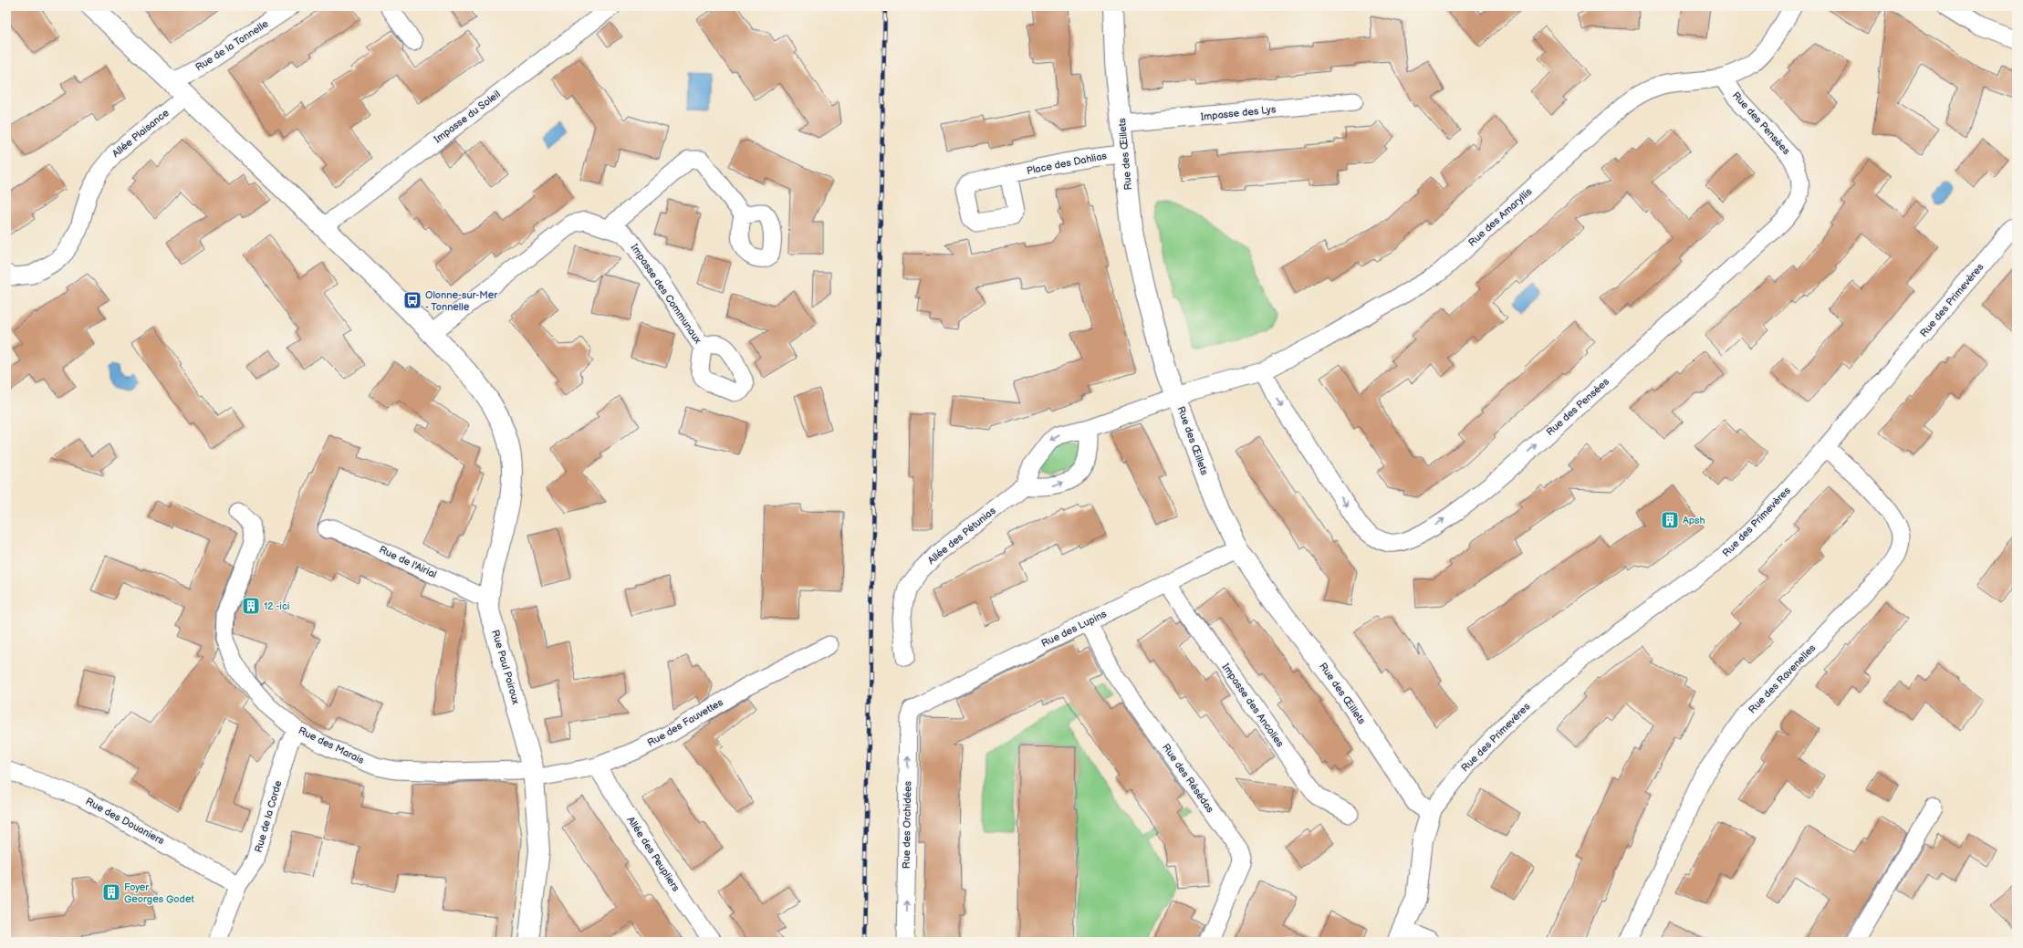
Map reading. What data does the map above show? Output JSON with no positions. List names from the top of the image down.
{
  "streets": {
    "street": [
      "Rue de la Tonnelle",
      "Impasse des Lys",
      "Impasse du Soleil",
      "Rue des Pensées",
      "Allée Plaisance",
      "Rue des Œillets",
      "Place des Dahlias",
      "Rue des Amaryllis",
      "Impasse des Communaux",
      "Rue des Primevères",
      "Allée des Pétunias",
      "Rue de l'Airial",
      "Rue des Lupins",
      "Rue Paul Poiroux",
      "Rue des Ravenelles",
      "Impasse des Ancolies",
      "Rue des Fauvettes",
      "Rue des Marais",
      "Rue des Résédas",
      "Rue de la Corde",
      "Rue des Douaniers",
      "Rue des Orchidées",
      "Allée des Peupliers"
    ]
  },
  "crossings": [
    ["Rue de la Tonnelle", "Allée Plaisance"],
    ["Rue de la Tonnelle", "Rue Paul Poiroux"],
    ["Impasse des Lys", "Rue des Œillets"],
    ["Impasse du Soleil", "Rue Paul Poiroux"],
    ["Rue des Pensées", "Rue des Amaryllis"],
    ["Allée Plaisance", "Rue Paul Poiroux"],
    ["Rue des Œillets", "Place des Dahlias"],
    ["Rue des Œillets", "Rue des Amaryllis"],
    ["Rue des Œillets", "Rue des Primevères"],
    ["Rue des Œillets", "Rue des Lupins"],
    ["Impasse des Communaux", "Rue Paul Poiroux"],
    ["Rue des Primevères", "Rue des Ravenelles"],
    ["Rue de l'Airial", "Rue Paul Poiroux"],
    ["Rue des Lupins", "Impasse des Ancolies"],
    ["Rue des Lupins", "Rue des Résédas"],
    ["Rue des Lupins", "Rue des Orchidées"],
    ["Rue Paul Poiroux", "Rue des Fauvettes"],
    ["Rue Paul Poiroux", "Rue des Marais"],
    ["Rue des Fauvettes", "Rue des Marais"],
    ["Rue des Fauvettes", "Allée des Peupliers"],
    ["Rue des Marais", "Rue de la Corde"],
    ["Rue de la Corde", "Rue des Douaniers"]
  ],
  "one_way": ["Rue des Orchidées"],
  "places": {
    "bus stop": ["Olonne-sur-Mer - Tonnelle"],
    "building": ["Apsh", "12 -ici", "Foyer Georges Godet"]
  }
}
